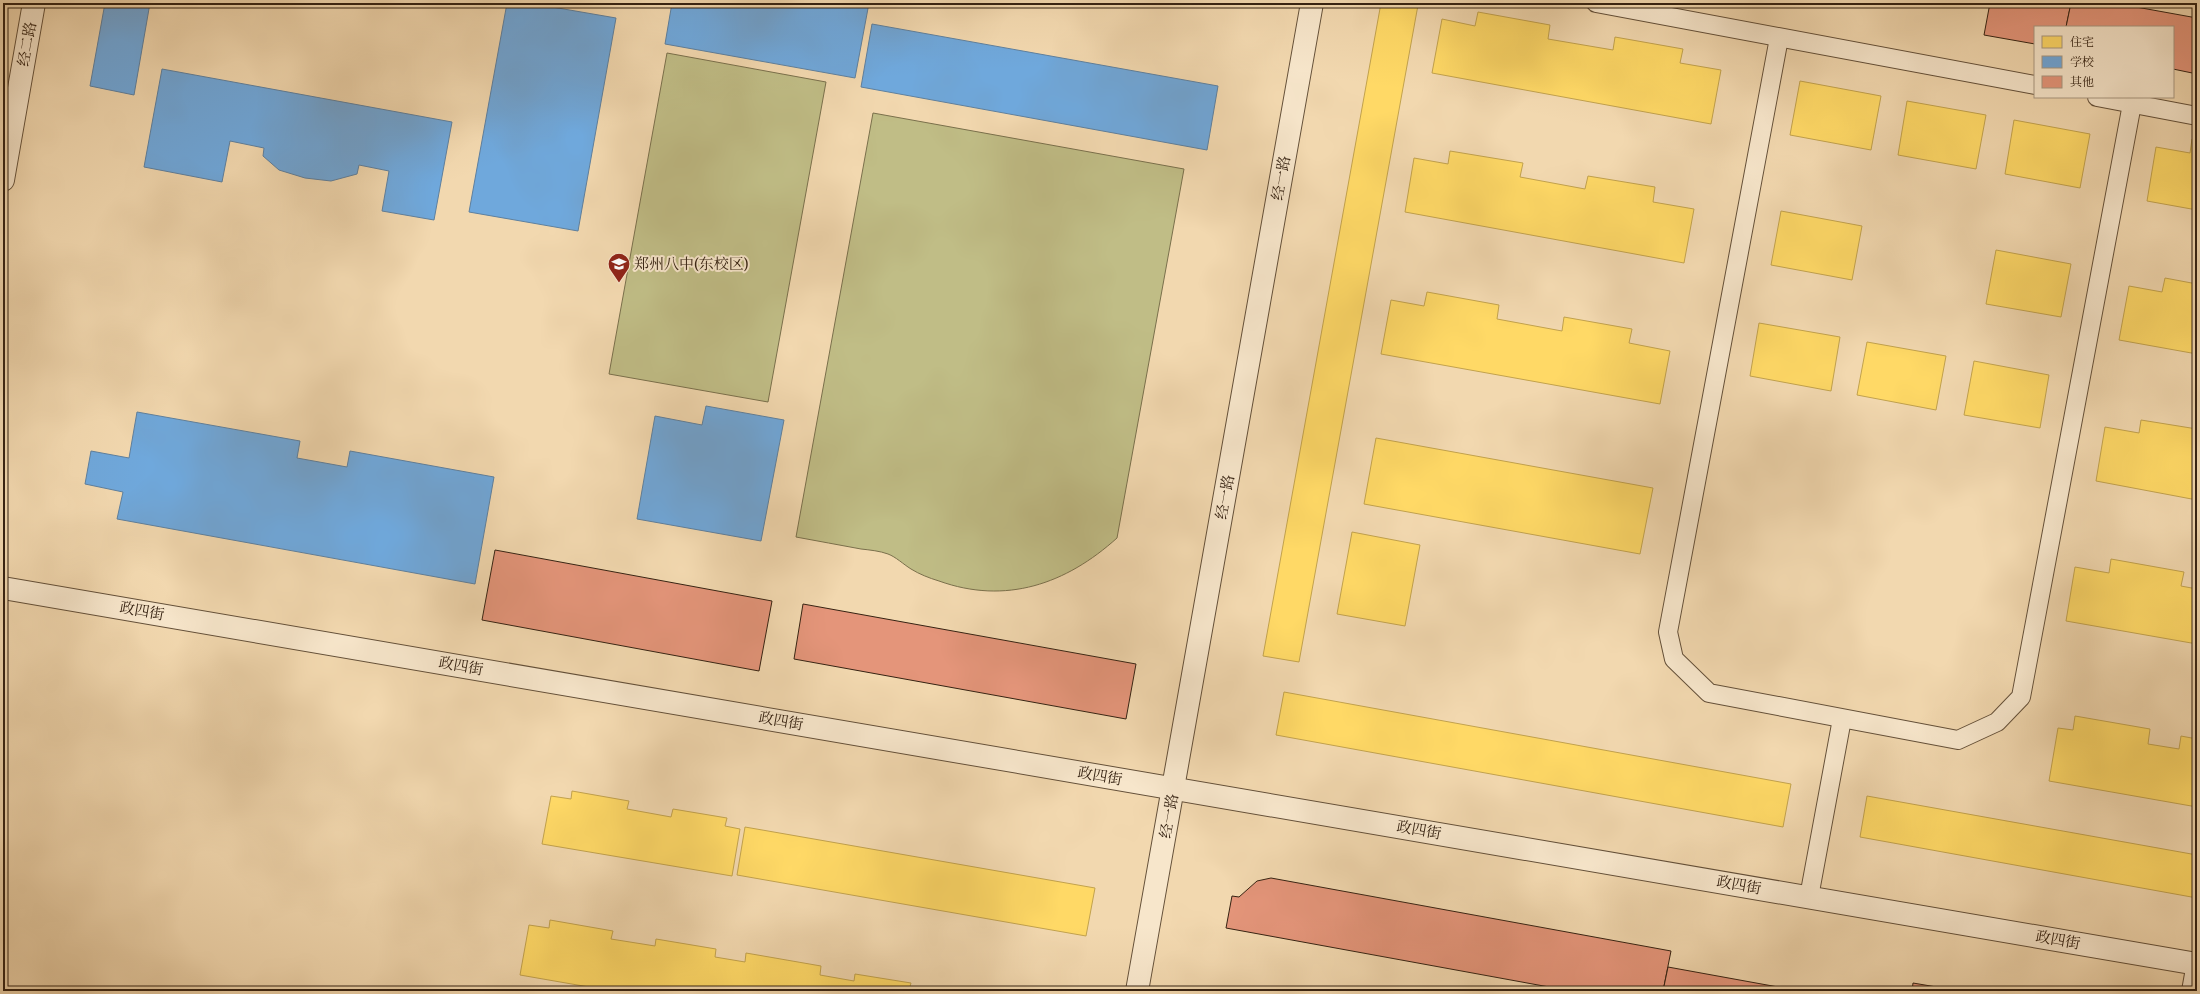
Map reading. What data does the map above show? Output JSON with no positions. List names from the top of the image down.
{
  "streets": {
    "street": ["经二路", "经一路", "政四街"]
  },
  "crossings": [
    ["经一路", "政四街"]
  ],
  "places": {
    "school or university": ["郑州八中(东校区)"]
  },
  "legend": ["住宅", "学校", "其他"]
}
